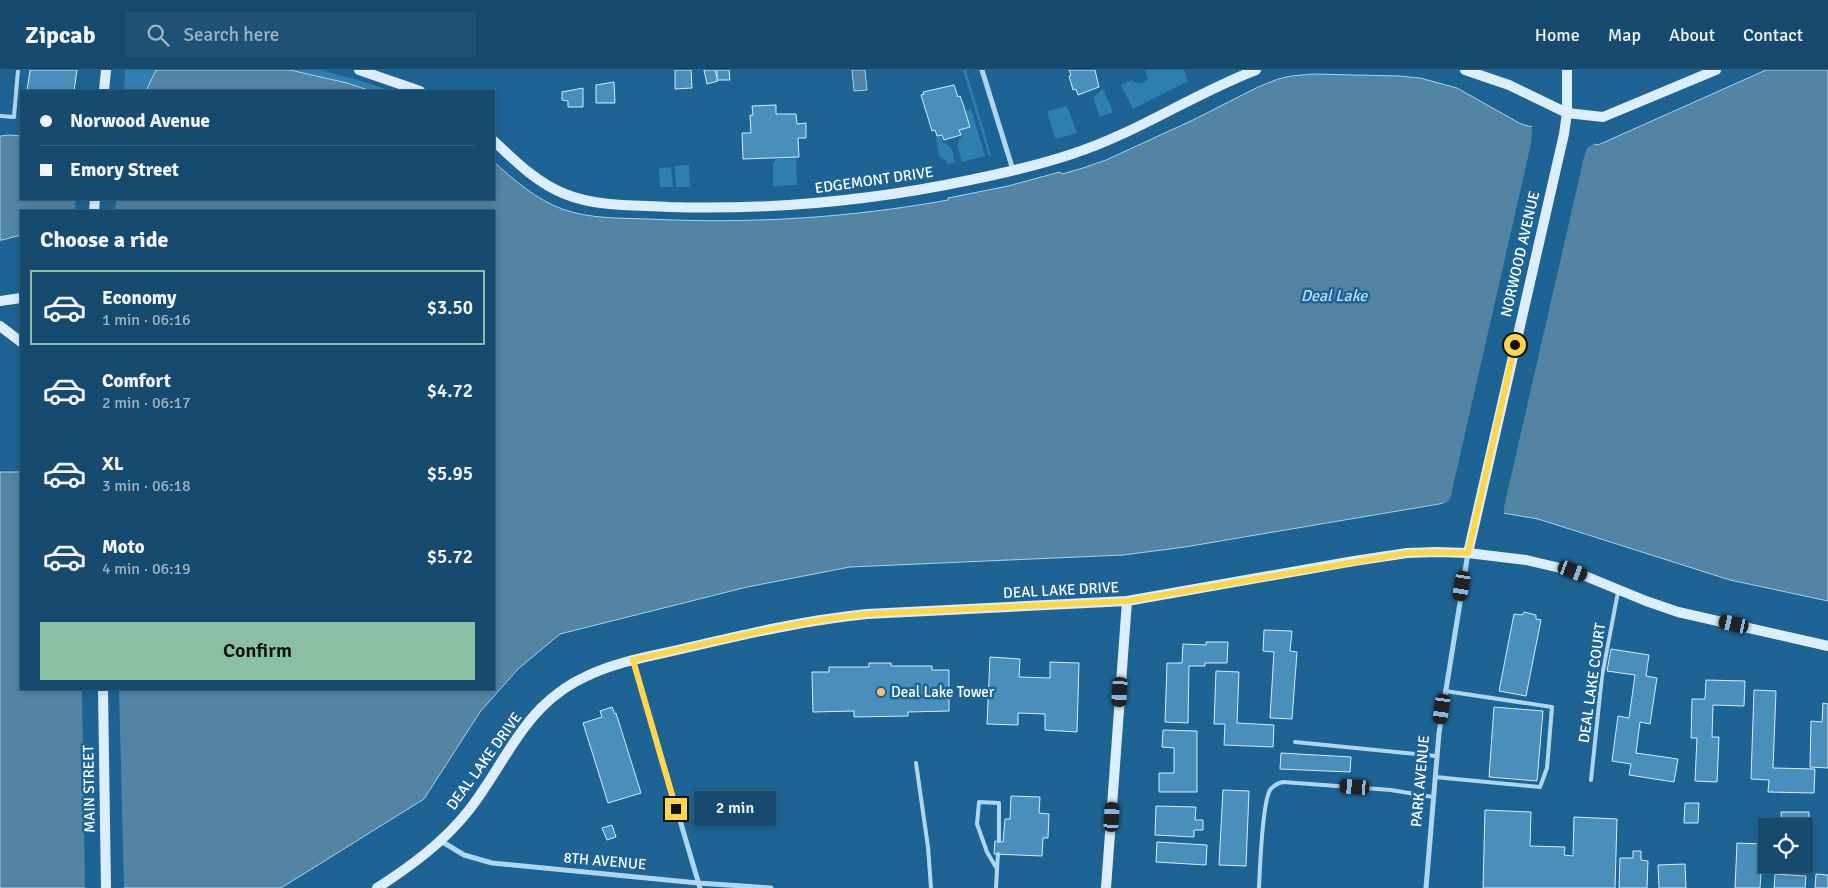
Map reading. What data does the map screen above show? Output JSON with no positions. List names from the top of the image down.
{
  "streets": {
    "street": [
      "EDGEMONT DRIVE",
      "NORWOOD AVENUE",
      "DEAL LAKE DRIVE",
      "PARK AVENUE",
      "MAIN STREET",
      "8TH AVENUE"
    ],
    "lane": ["DEAL LAKE COURT"]
  },
  "crossings": [
    ["NORWOOD AVENUE", "PARK AVENUE"],
    ["DEAL LAKE DRIVE", "DEAL LAKE COURT"],
    ["DEAL LAKE DRIVE", "PARK AVENUE"],
    ["DEAL LAKE DRIVE", "8TH AVENUE"]
  ],
  "water": ["Deal Lake"],
  "places": ["Deal Lake Tower"],
  "page": {
    "header": "Zipcab",
    "search": "Search here",
    "nav": [
      "Home",
      "Map",
      "About",
      "Contact"
    ],
    "banner": ["Norwood Avenue", "Emory Street"],
    "heading": "Choose a ride",
    "list": [
      {
        "name": "Economy",
        "note": "1 min · 06:16",
        "value": "$3.50"
      },
      {
        "name": "Comfort",
        "note": "2 min · 06:17",
        "value": "$4.72"
      },
      {
        "name": "XL",
        "note": "3 min · 06:18",
        "value": "$5.95"
      },
      {
        "name": "Moto",
        "note": "4 min · 06:19",
        "value": "$5.72"
      }
    ],
    "buttons": "Confirm",
    "bubble": "2 min"
  }
}
